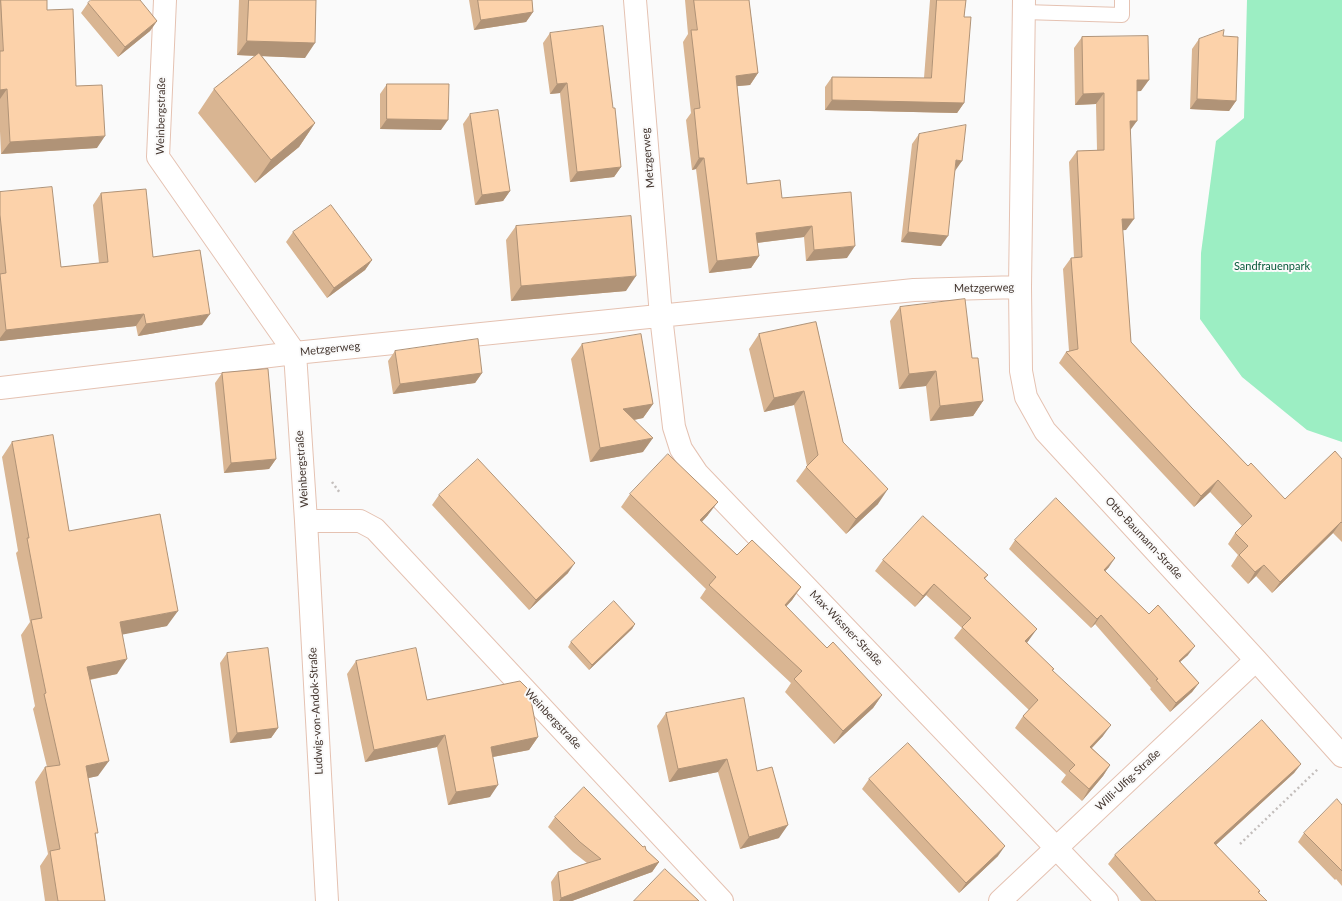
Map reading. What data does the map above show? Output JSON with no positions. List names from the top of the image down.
{
  "streets": {
    "street": [
      "Weinbergstraße",
      "Metzgerweg",
      "Otto-Baumann-Straße",
      "Max-Wissner-Straße",
      "Ludwig-von-Andok-Straße",
      "Willi-Ulfig-Straße"
    ]
  },
  "crossings": [
    ["Weinbergstraße", "Metzgerweg"],
    ["Weinbergstraße", "Ludwig-von-Andok-Straße"],
    ["Metzgerweg", "Otto-Baumann-Straße"],
    ["Metzgerweg", "Max-Wissner-Straße"],
    ["Otto-Baumann-Straße", "Willi-Ulfig-Straße"],
    ["Max-Wissner-Straße", "Willi-Ulfig-Straße"]
  ],
  "parks": ["Sandfrauenpark"]
}
